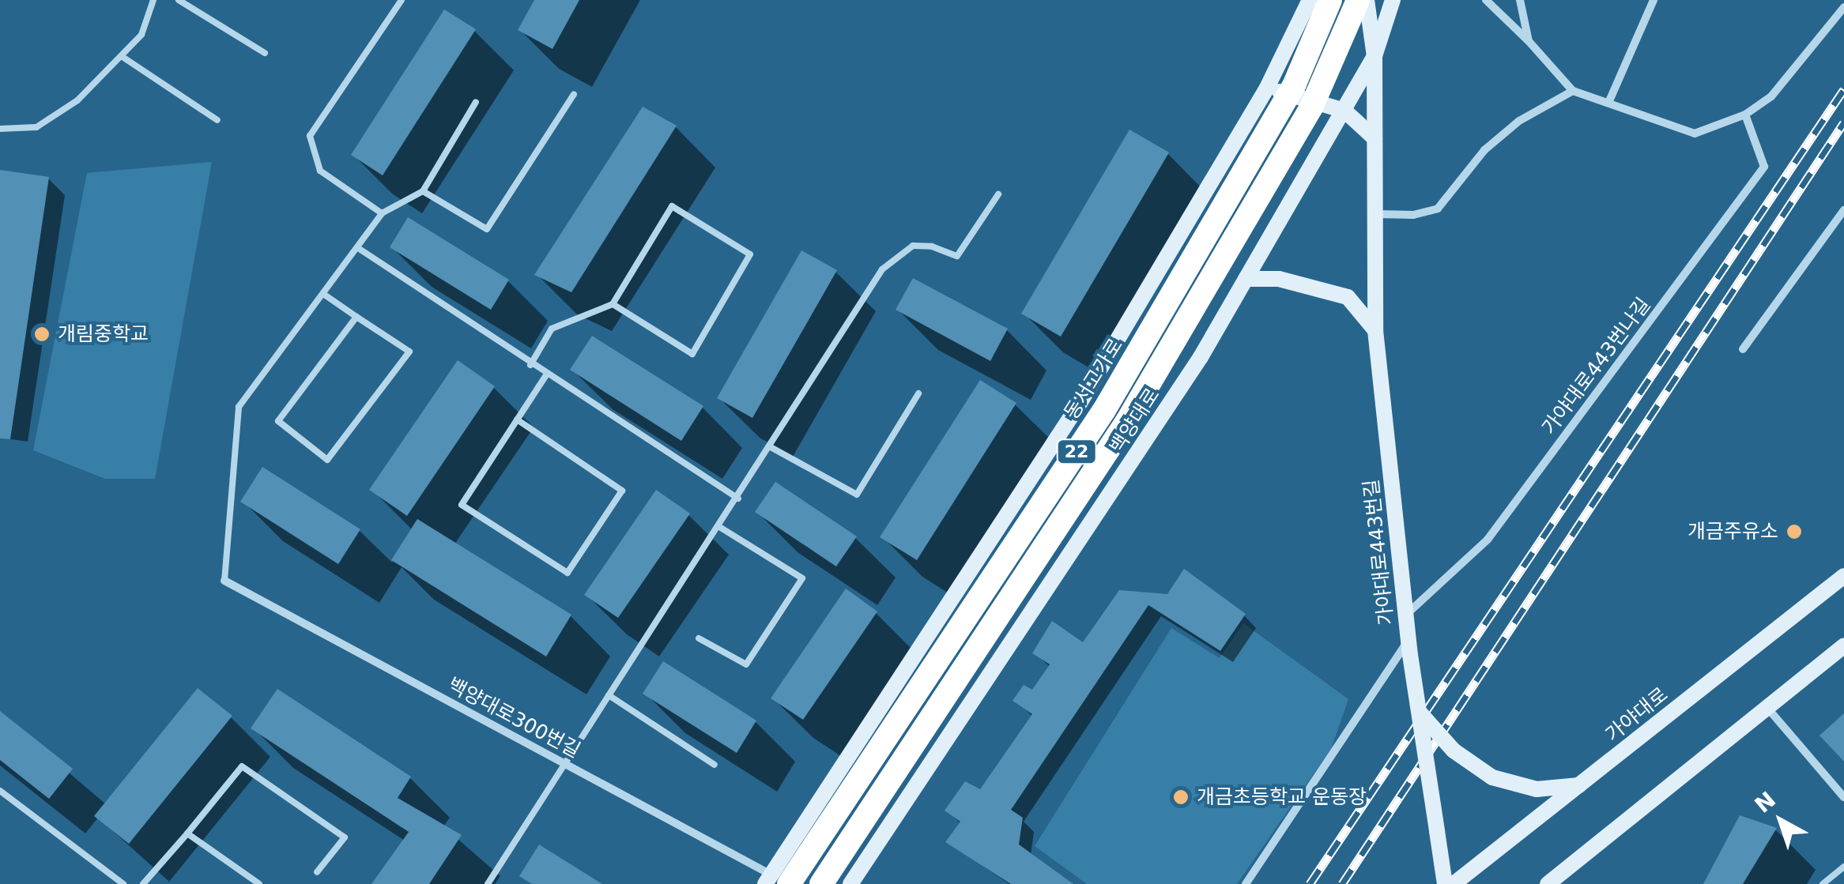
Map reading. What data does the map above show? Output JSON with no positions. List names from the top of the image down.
{
  "streets": {
    "highway": ["동서고가로", "22"],
    "main road": ["백양대로", "가야대로443번길", "가야대로"],
    "street": ["가야대로443번나길", "백양대로300번길"]
  },
  "crossings": [
    ["가야대로443번나길", "가야대로443번길"],
    ["동서고가로", "백양대로300번길"],
    ["백양대로", "가야대로443번길"]
  ],
  "places": ["개림중학교", "개금주유소", "개금초등학교 운동장"],
  "north": "top left"
}
